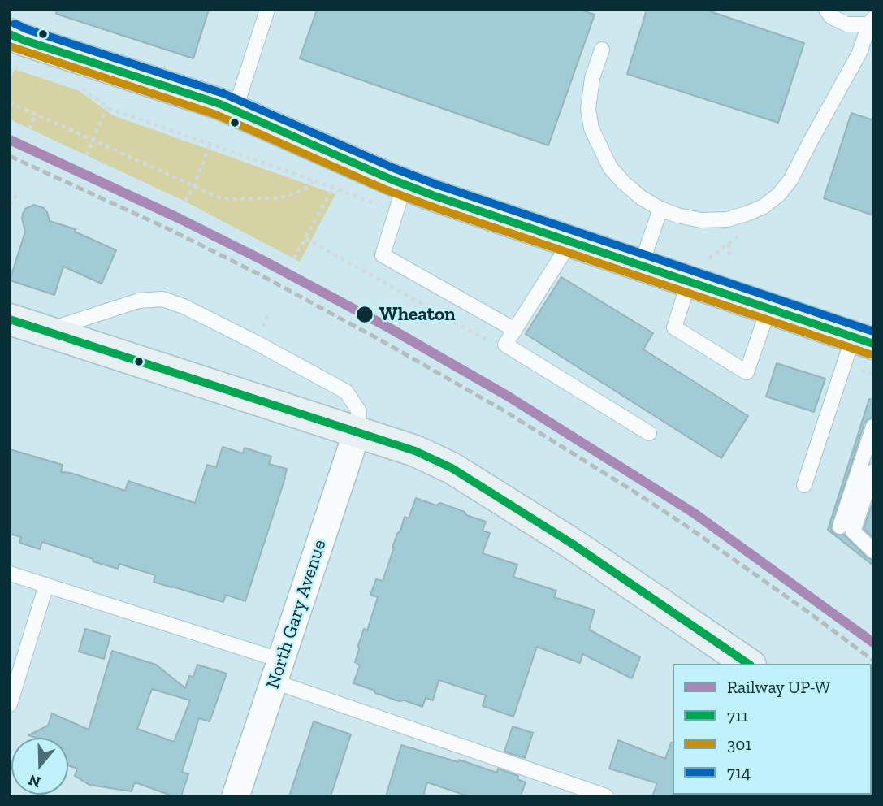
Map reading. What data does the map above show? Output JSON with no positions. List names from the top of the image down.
{
  "streets": {
    "street": ["North Gary Avenue"]
  },
  "places": ["Wheaton"],
  "lines": [
    "transit line 714",
    "transit line 711",
    "transit line 301",
    "rail line UP-W"
  ],
  "legend": [
    "Railway UP-W",
    "711",
    "301",
    "714"
  ],
  "north": "bottom"
}
